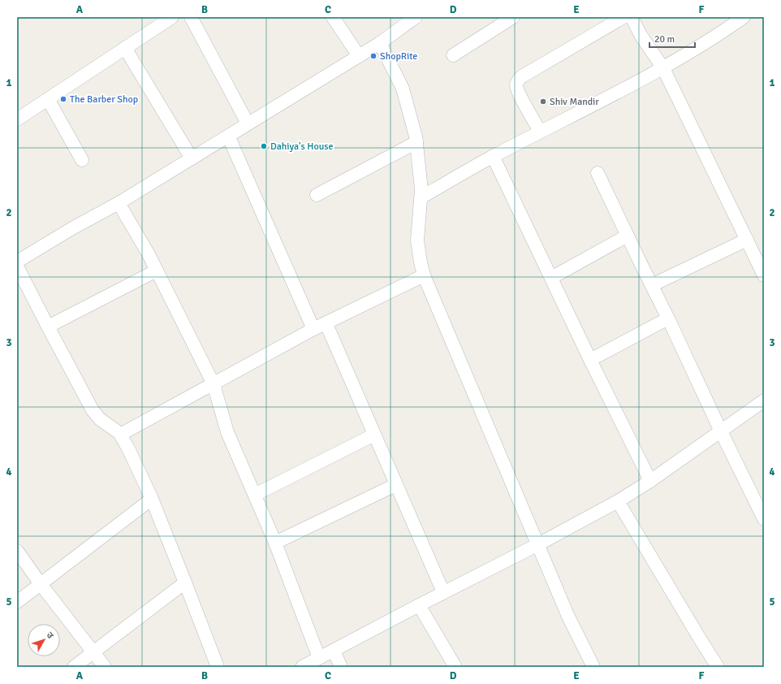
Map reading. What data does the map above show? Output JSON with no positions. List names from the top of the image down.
{
  "places": [
    "ShopRite",
    "The Barber Shop",
    "Shiv Mandir",
    "Dahiya's House"
  ],
  "scale_bar": "20 m",
  "north": "top right",
  "grid": {
    "columns": [
      "A",
      "B",
      "C",
      "D",
      "E",
      "F"
    ],
    "rows": [
      "1",
      "2",
      "3",
      "4",
      "5"
    ]
  }
}
